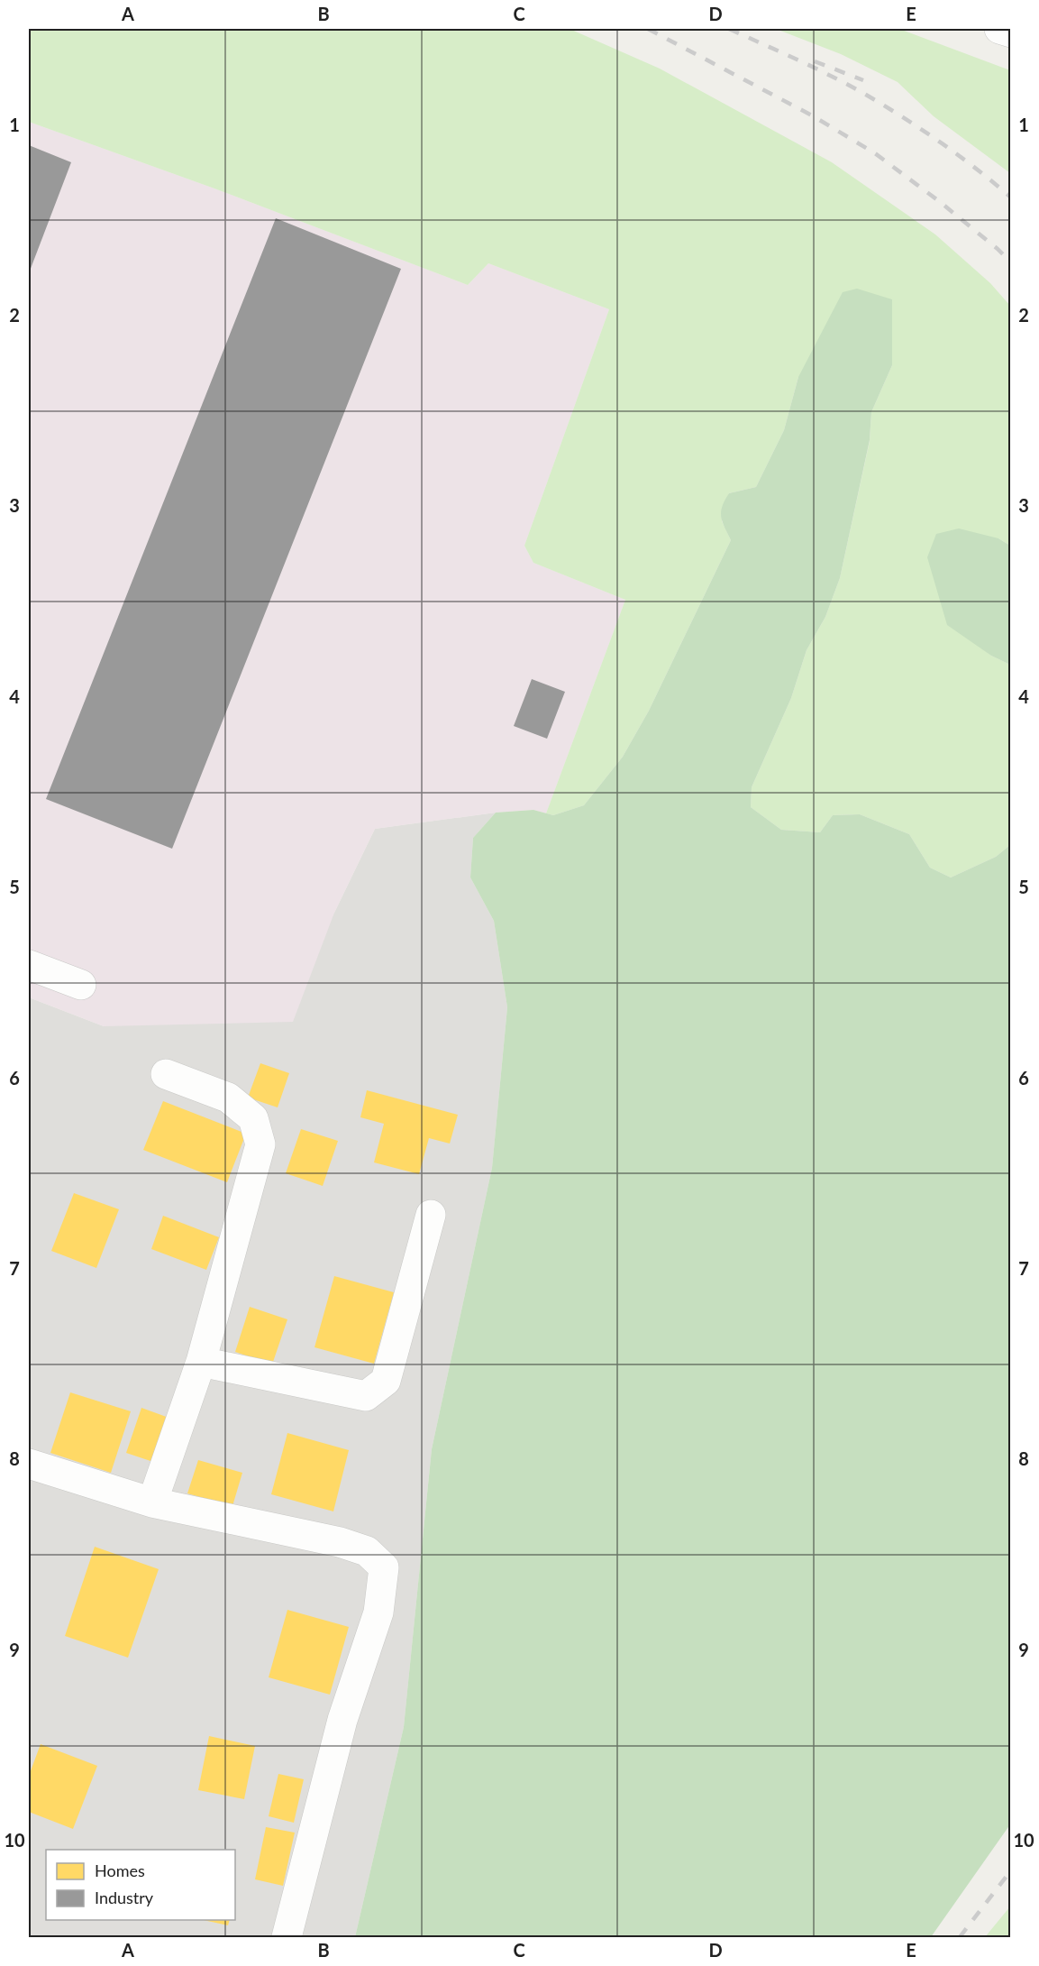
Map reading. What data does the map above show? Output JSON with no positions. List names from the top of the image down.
{
  "legend": ["Homes", "Industry"],
  "grid": {
    "columns": [
      "A",
      "B",
      "C",
      "D",
      "E"
    ],
    "rows": [
      "1",
      "2",
      "3",
      "4",
      "5",
      "6",
      "7",
      "8",
      "9",
      "10"
    ]
  }
}
